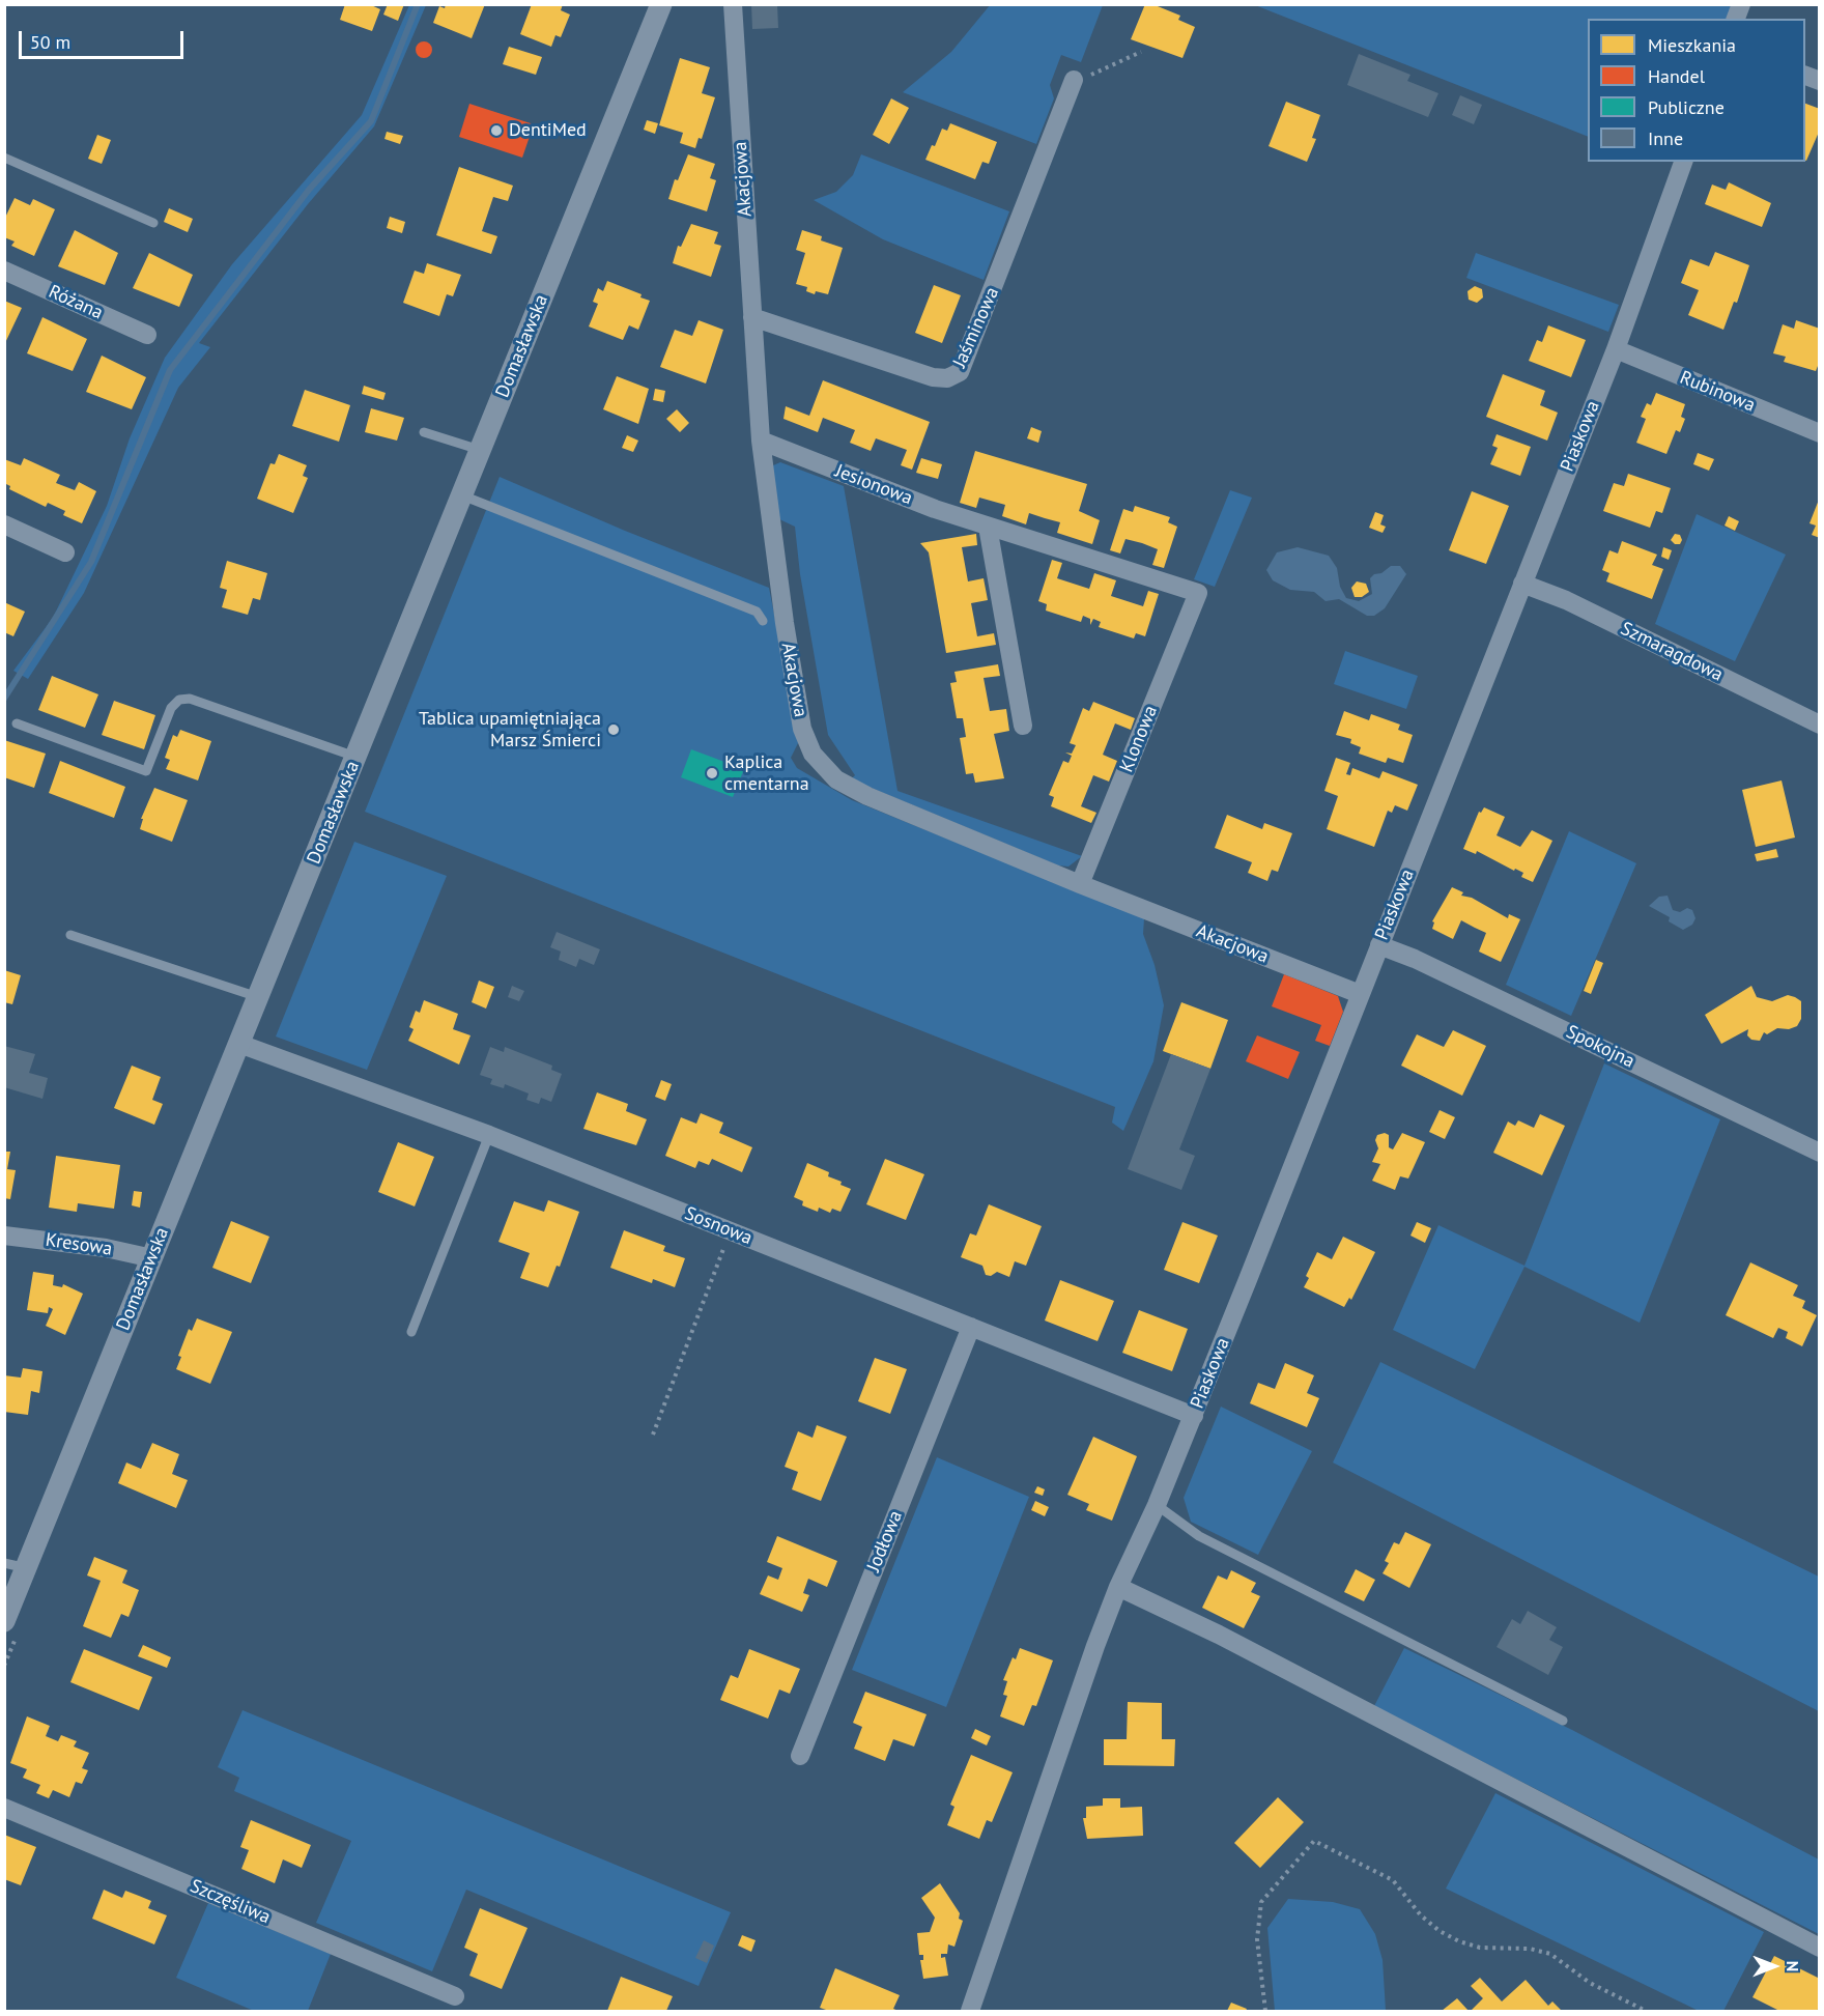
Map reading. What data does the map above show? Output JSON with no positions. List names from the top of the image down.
{
  "streets": {
    "street": [
      "Akacjowa",
      "Różana",
      "Jaśminowa",
      "Domasławska",
      "Rubinowa",
      "Piaskowa",
      "Jesionowa",
      "Szmaragdowa",
      "Klonowa",
      "Spokojna",
      "Sosnowa",
      "Kresowa",
      "Jodłowa",
      "Szczęśliwa"
    ]
  },
  "crossings": [
    ["Akacjowa", "Jaśminowa"],
    ["Akacjowa", "Piaskowa"],
    ["Akacjowa", "Jesionowa"],
    ["Akacjowa", "Klonowa"],
    ["Domasławska", "Sosnowa"],
    ["Domasławska", "Kresowa"],
    ["Rubinowa", "Piaskowa"],
    ["Piaskowa", "Szmaragdowa"],
    ["Piaskowa", "Spokojna"],
    ["Piaskowa", "Sosnowa"],
    ["Jesionowa", "Klonowa"],
    ["Sosnowa", "Jodłowa"]
  ],
  "places": ["DentiMed", "Tablica upamiętniająca Marsz Śmierci", "Kaplica cmentarna"],
  "legend": [
    "Mieszkania",
    "Handel",
    "Publiczne",
    "Inne"
  ],
  "scale_bar": "50 m",
  "north": "right"
}
